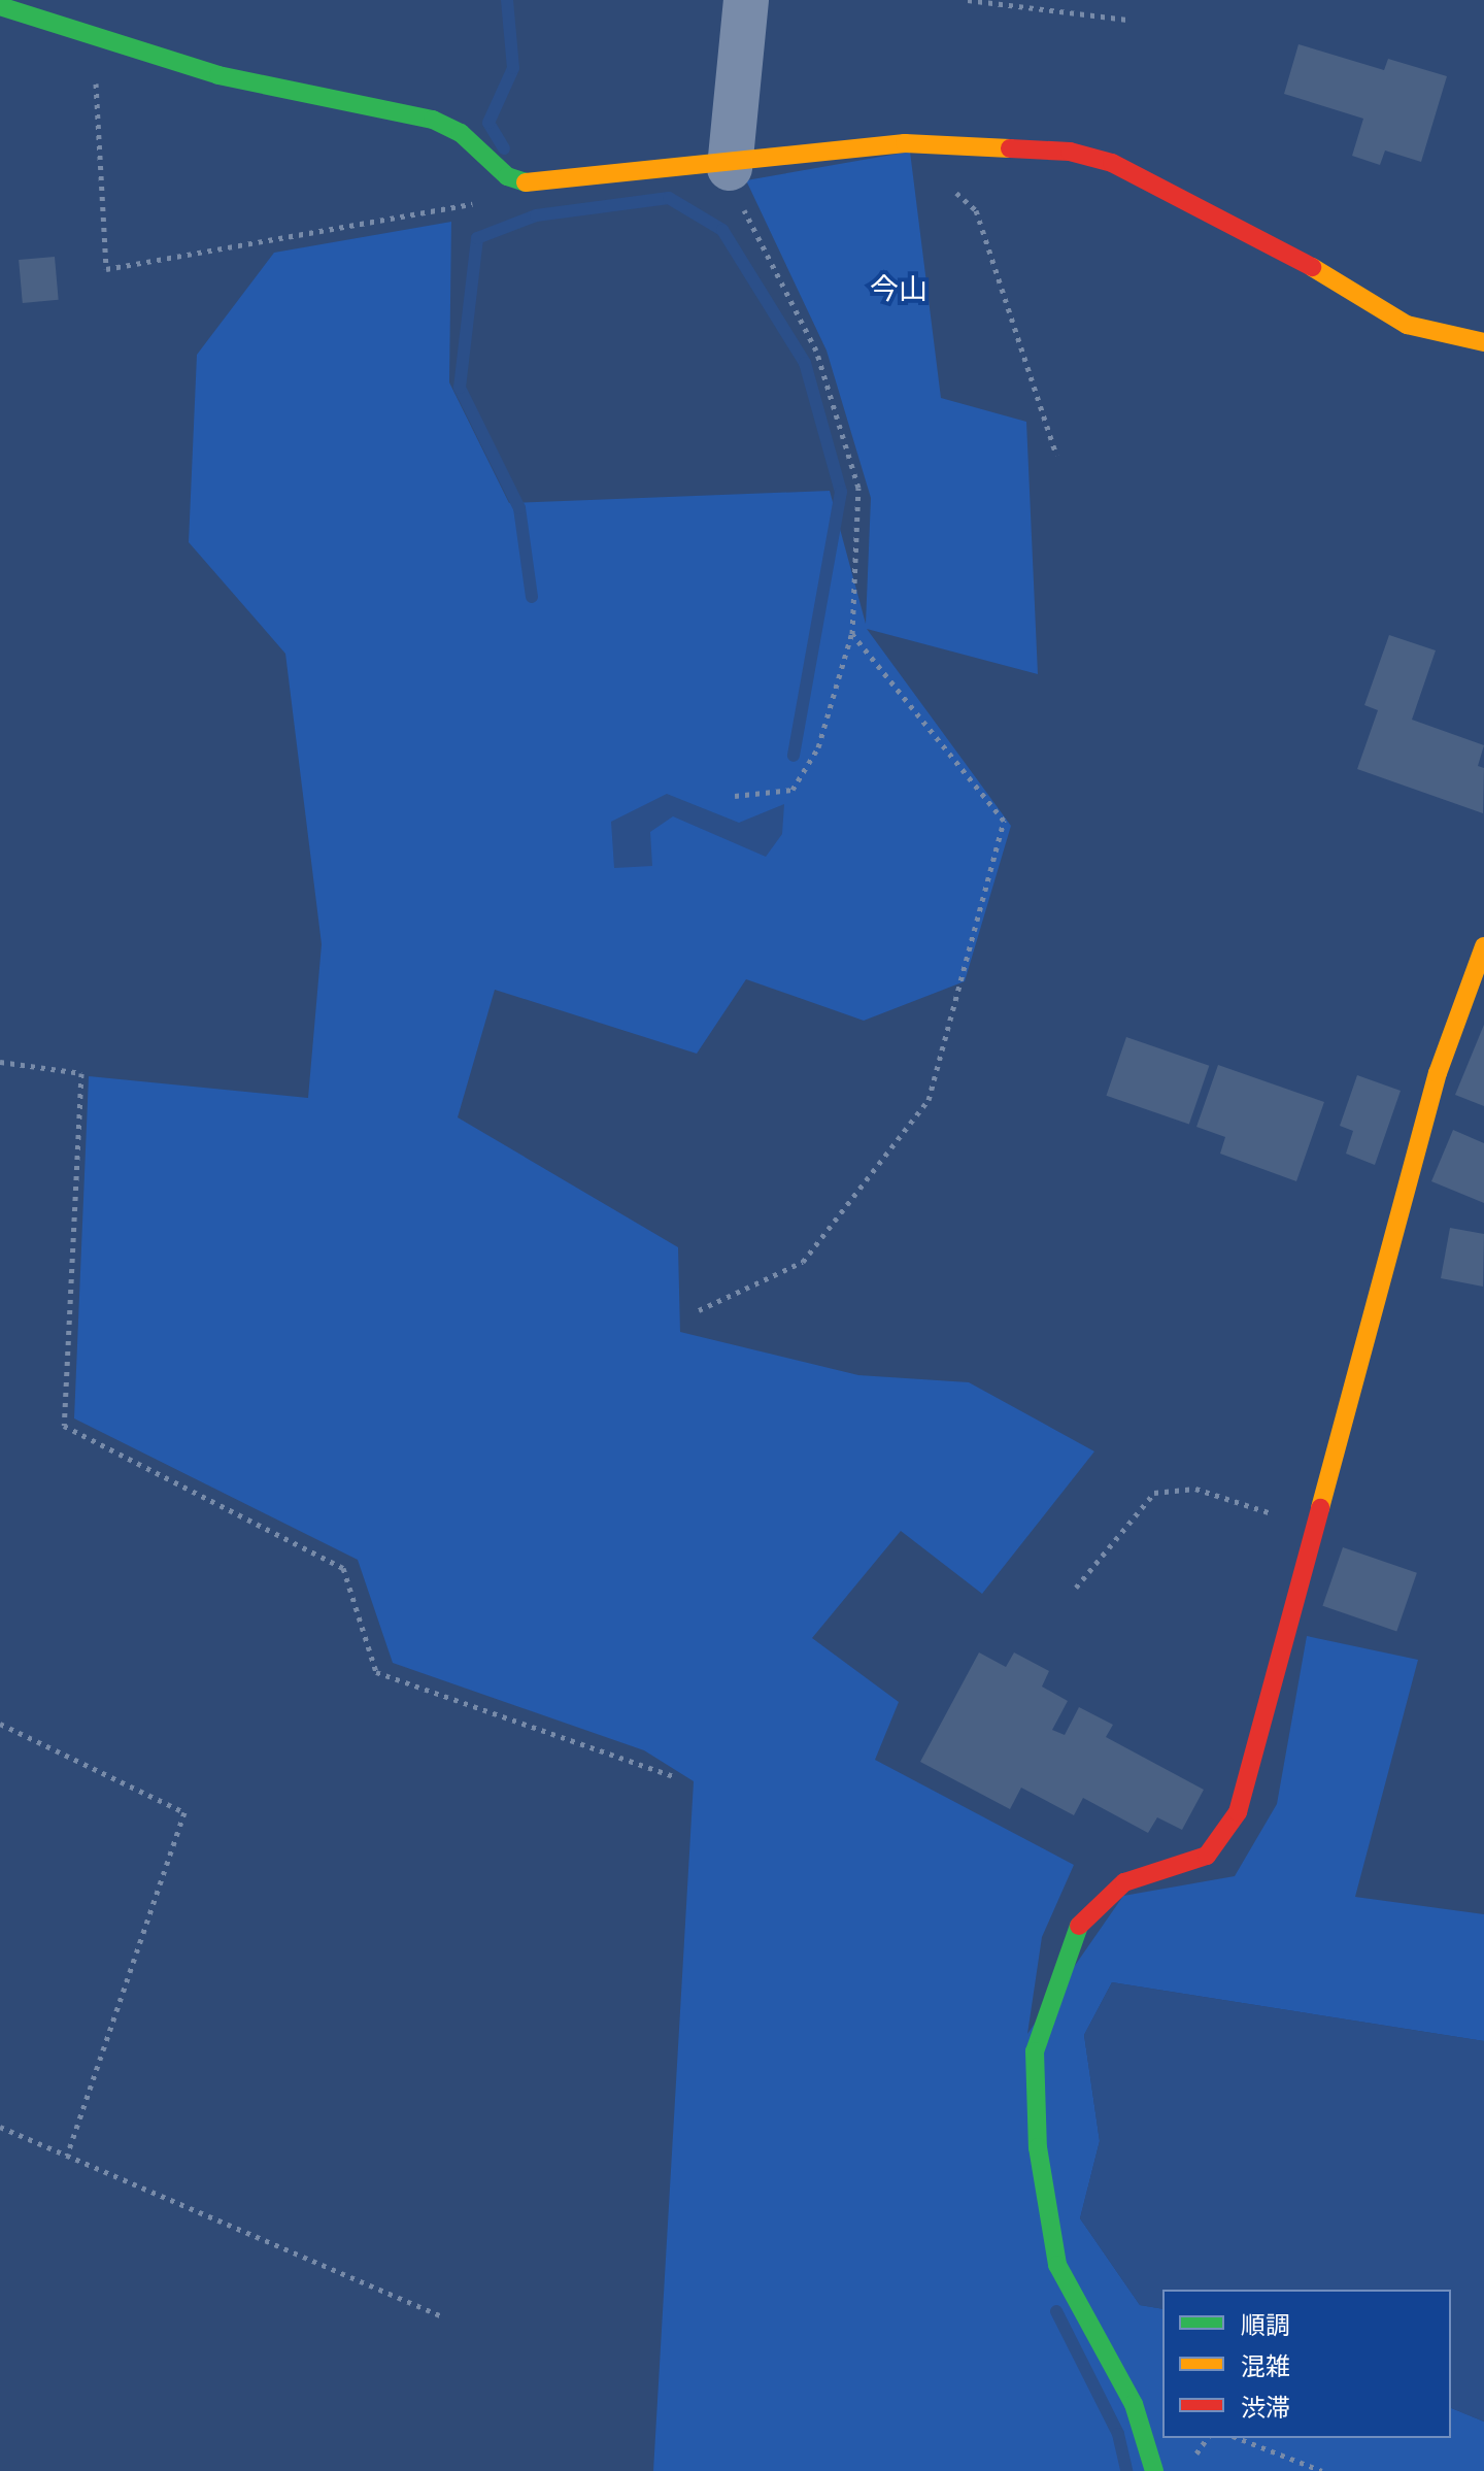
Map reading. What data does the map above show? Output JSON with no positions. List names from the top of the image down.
{
  "districts": ["今山"],
  "legend": ["順調", "混雑", "渋滞"]
}
